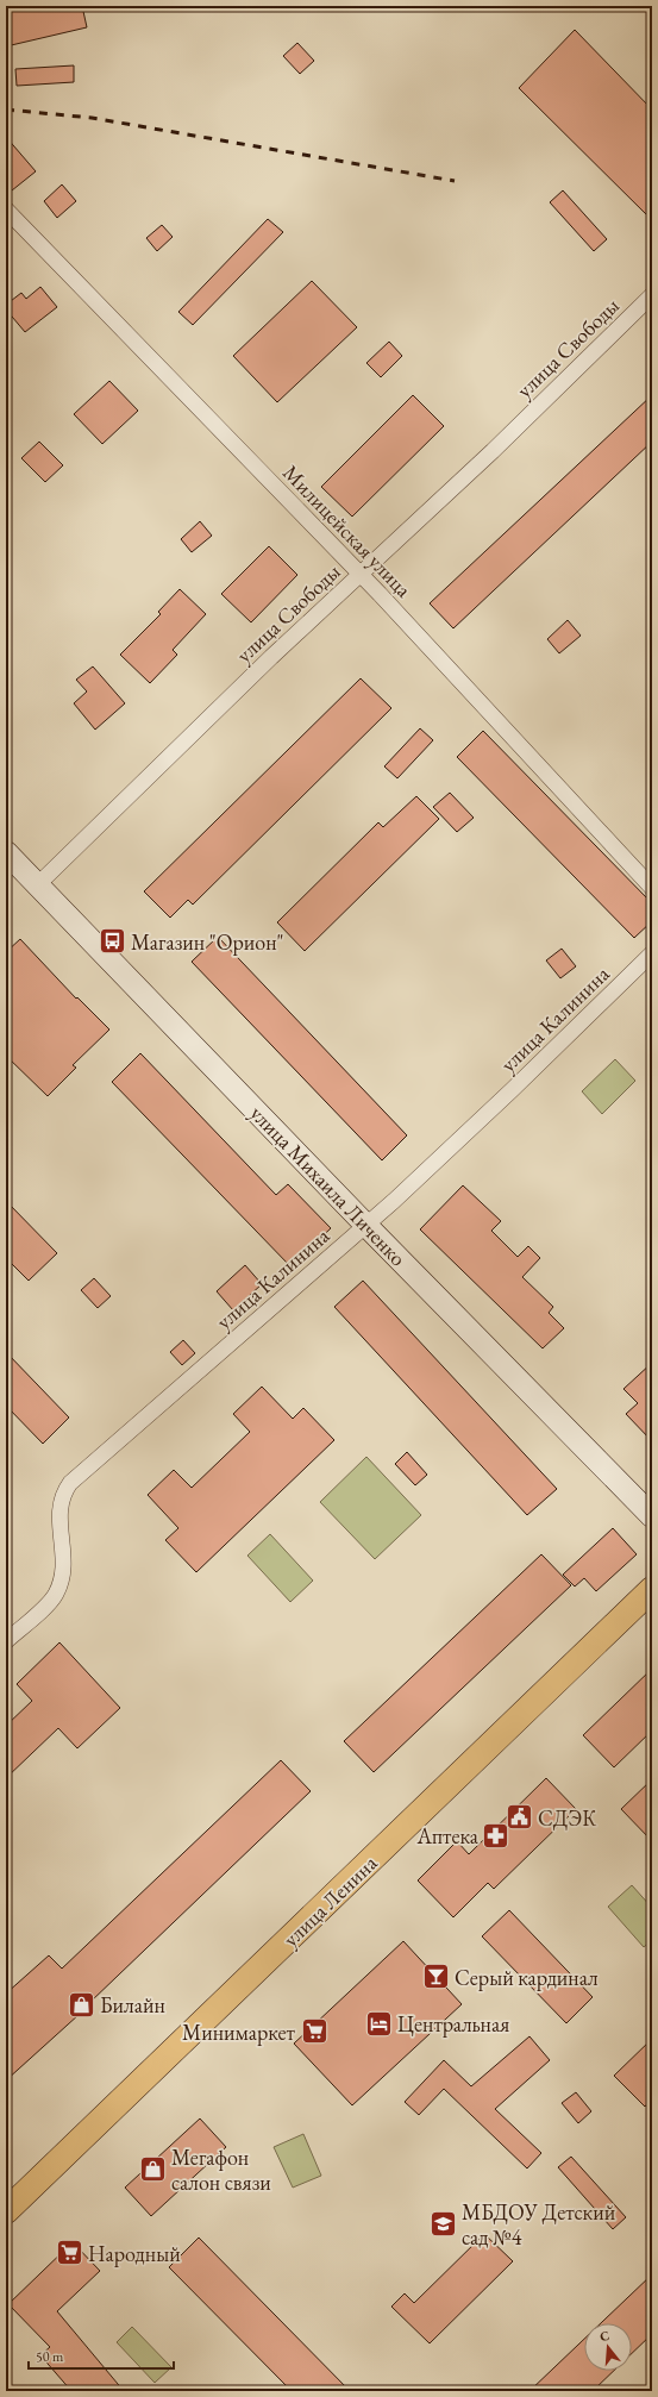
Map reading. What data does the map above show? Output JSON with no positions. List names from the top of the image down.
{
  "streets": {
    "main road": ["улица Михаила Личенко", "улица Ленина"],
    "street": ["улица Свободы", "Милицейская улица", "улица Калинина"]
  },
  "crossings": [
    ["улица Свободы", "Милицейская улица"],
    ["улица Свободы", "улица Михаила Личенко"],
    ["улица Калинина", "улица Михаила Личенко"]
  ],
  "places": {
    "bus stop": ["Магазин \"Орион\""],
    "public building": ["СДЭК"],
    "pharmacy": ["Аптека"],
    "bar": ["Серый кардинал"],
    "shop": ["Билайн", "Мегафон салон связи"],
    "hotel": ["Центральная"],
    "supermarket": ["Минимаркет", "Народный"],
    "school or university": ["МБДОУ Детский сад №4"]
  },
  "scale_bar": "50 m",
  "north": "top"
}
